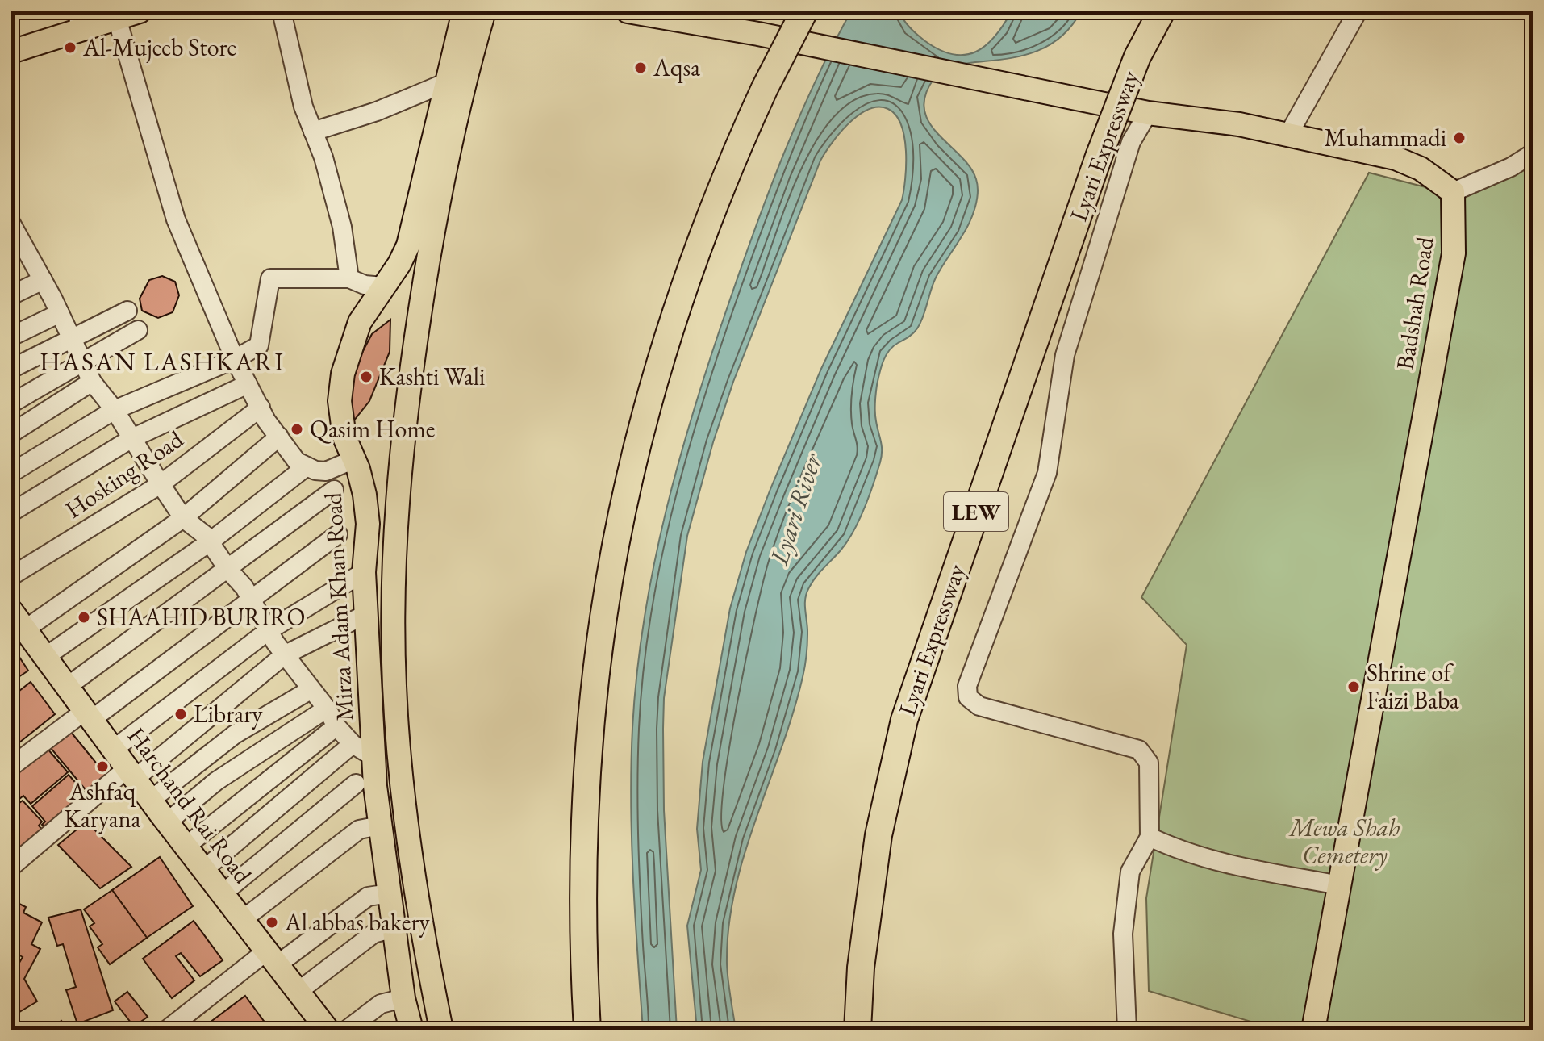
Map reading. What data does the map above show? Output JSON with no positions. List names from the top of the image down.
{
  "streets": {
    "highway": ["Lyari Expressway", "LEW"],
    "main road": ["Badshah Road", "Mirza Adam Khan Road", "Harchand Rai Road"],
    "street": ["Hosking Road"]
  },
  "districts": ["HASAN LASHKARI"],
  "water": ["Lyari River"],
  "parks": ["Mewa Shah Cemetery"],
  "places": [
    "Al-Mujeeb Store",
    "Aqsa",
    "Muhammadi",
    "Kashti Wali",
    "Qasim Home",
    "SHAAHID BURIRO",
    "Shrine of Faizi Baba",
    "Library",
    "Ashfaq Karyana",
    "Al abbas bakery"
  ]
}
